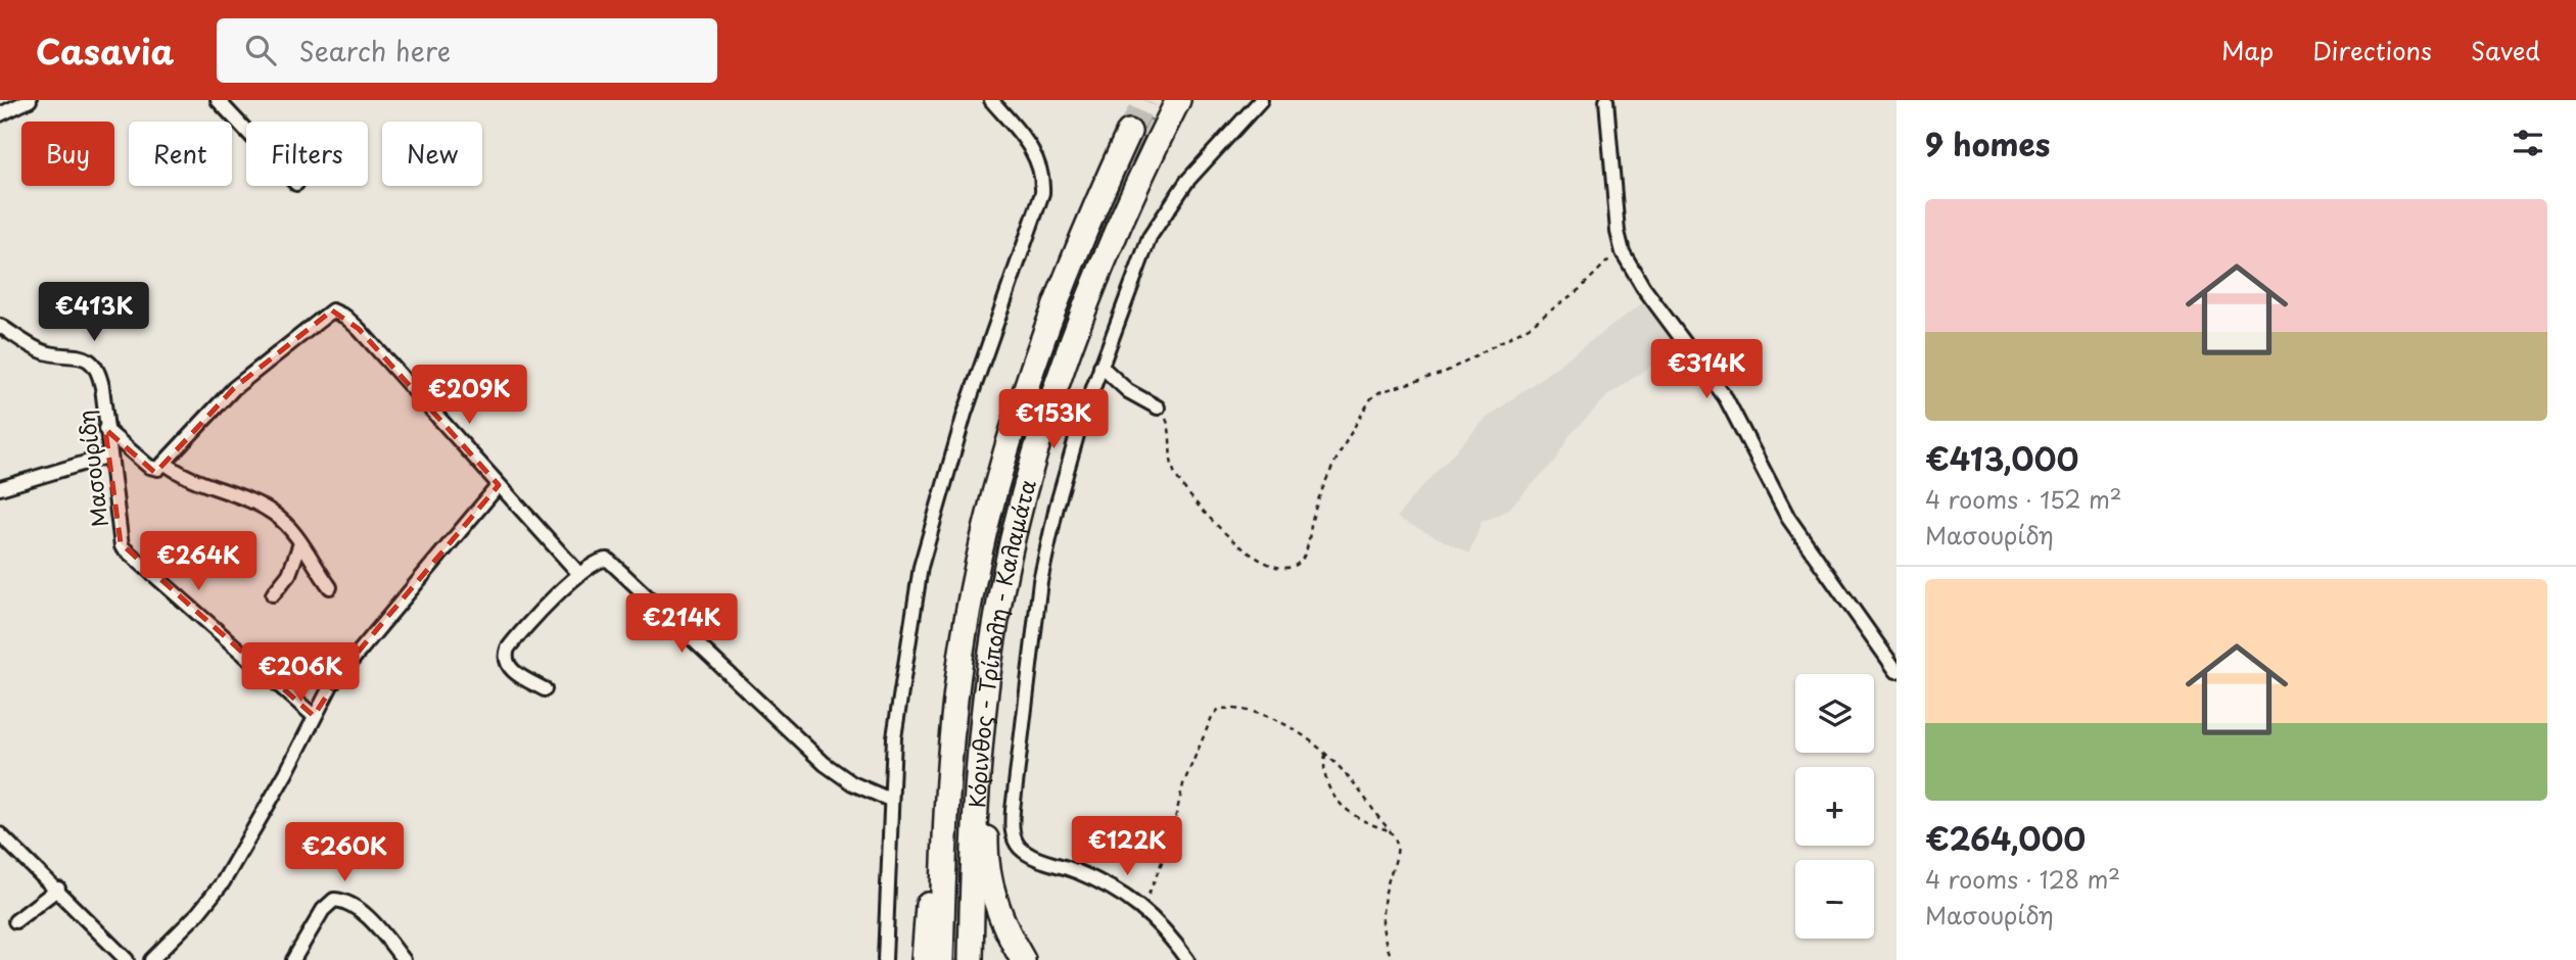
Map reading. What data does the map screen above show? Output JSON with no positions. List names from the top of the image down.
{
  "streets": {
    "highway": ["Κόρινθος - Τρίπολη - Καλαμάτα"],
    "street": ["Μασουρίδη"]
  },
  "page": {
    "header": "Casavia",
    "search": "Search here",
    "nav": ["Map", "Directions", "Saved"],
    "heading": "9 homes",
    "chip": [
      "Buy",
      "Rent",
      "Filters",
      "New"
    ],
    "list": [
      {
        "name": "€413,000",
        "note": "4 rooms · 152 m² · Μασουρίδη"
      },
      {
        "name": "€264,000",
        "note": "4 rooms · 128 m² · Μασουρίδη"
      }
    ],
    "price": [
      "€413K",
      "€314K",
      "€209K",
      "€153K",
      "€264K",
      "€214K",
      "€206K",
      "€122K",
      "€260K"
    ],
    "map_buttons": ["+", "−"]
  }
}
